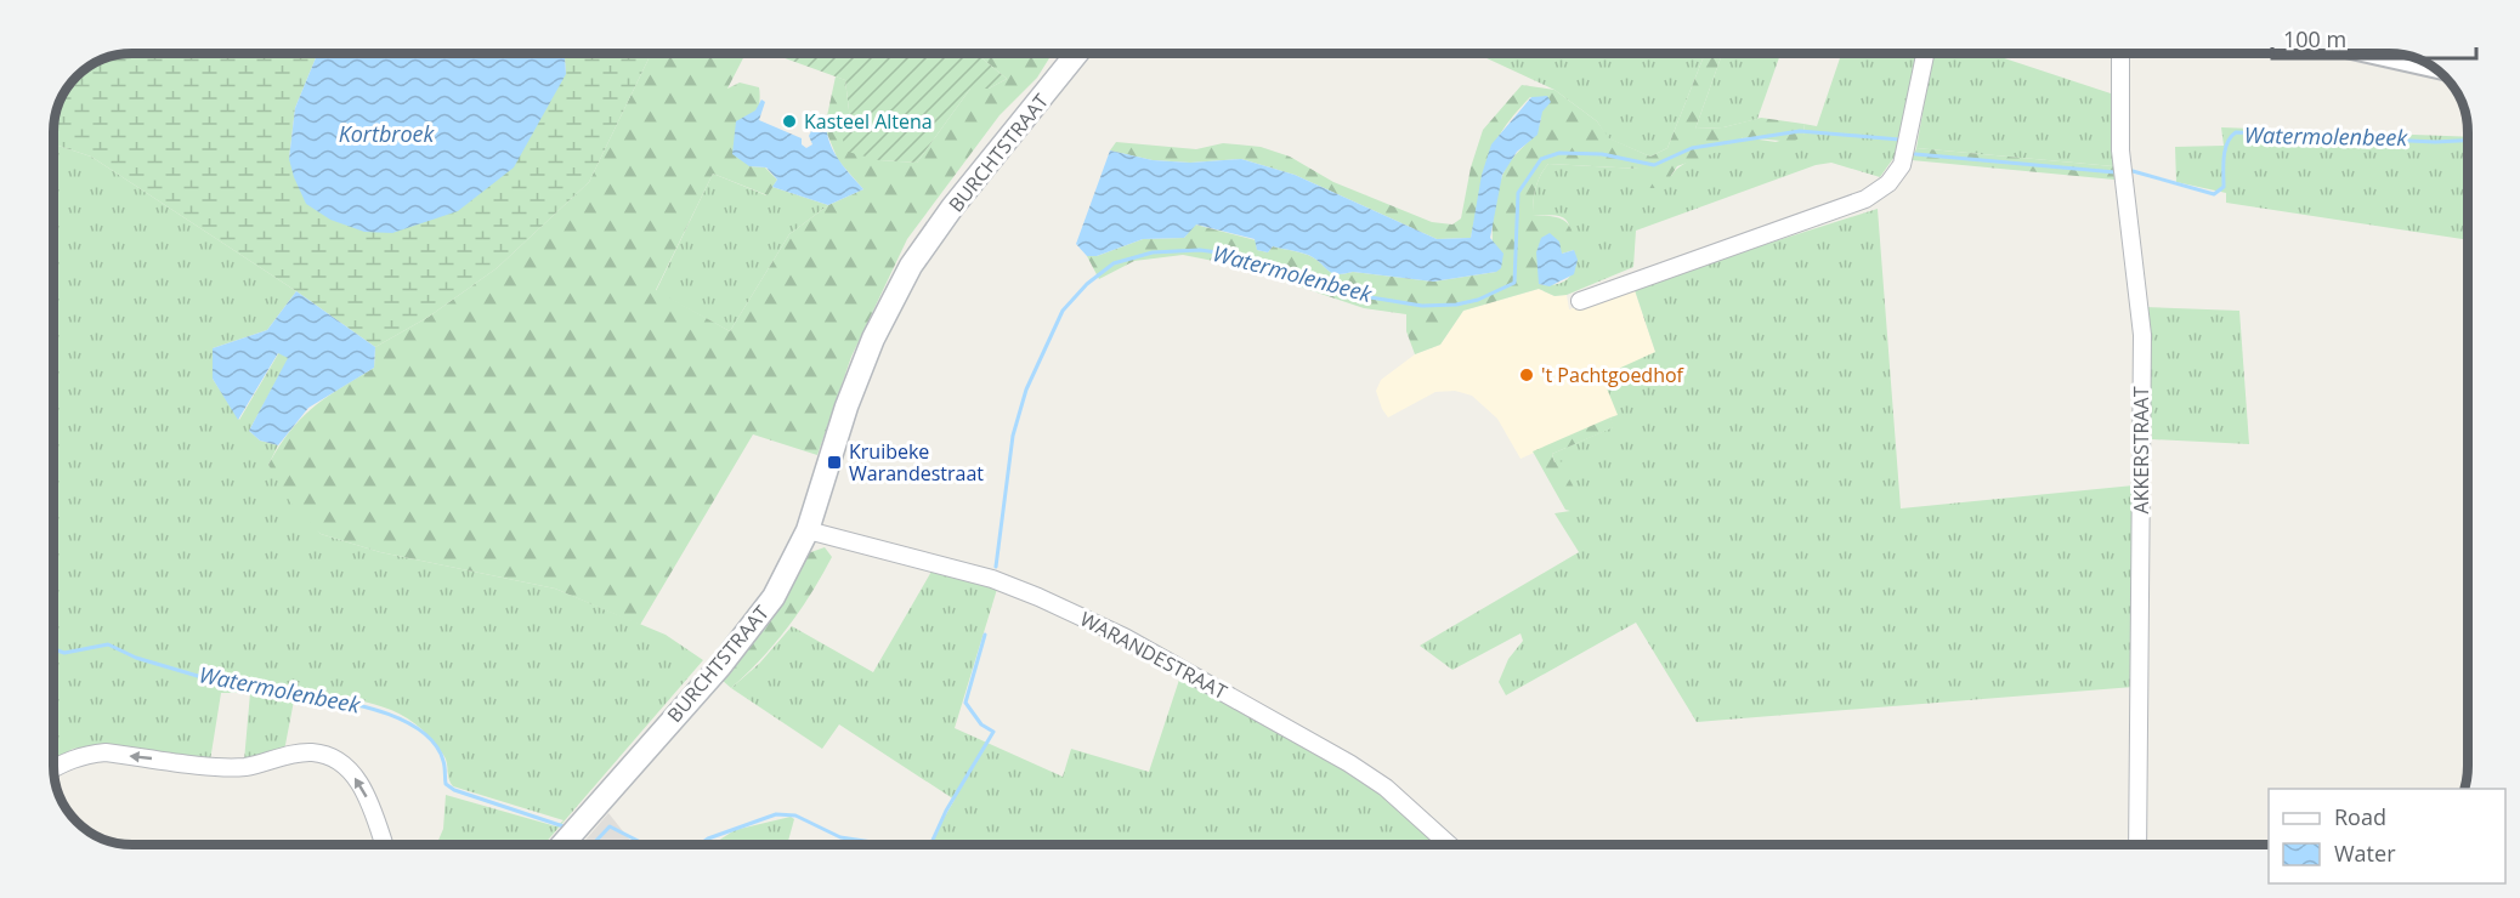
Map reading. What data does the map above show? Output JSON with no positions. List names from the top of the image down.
{
  "streets": {
    "main road": ["BURCHTSTRAAT"],
    "street": ["AKKERSTRAAT", "WARANDESTRAAT"]
  },
  "crossings": [
    ["BURCHTSTRAAT", "WARANDESTRAAT"]
  ],
  "water": ["Kortbroek", "Watermolenbeek"],
  "places": {
    "other": ["Kasteel Altena", "'t Pachtgoedhof"],
    "transit": ["Kruibeke Warandestraat"]
  },
  "legend": ["Road", "Water"],
  "scale_bar": "100 m"
}
